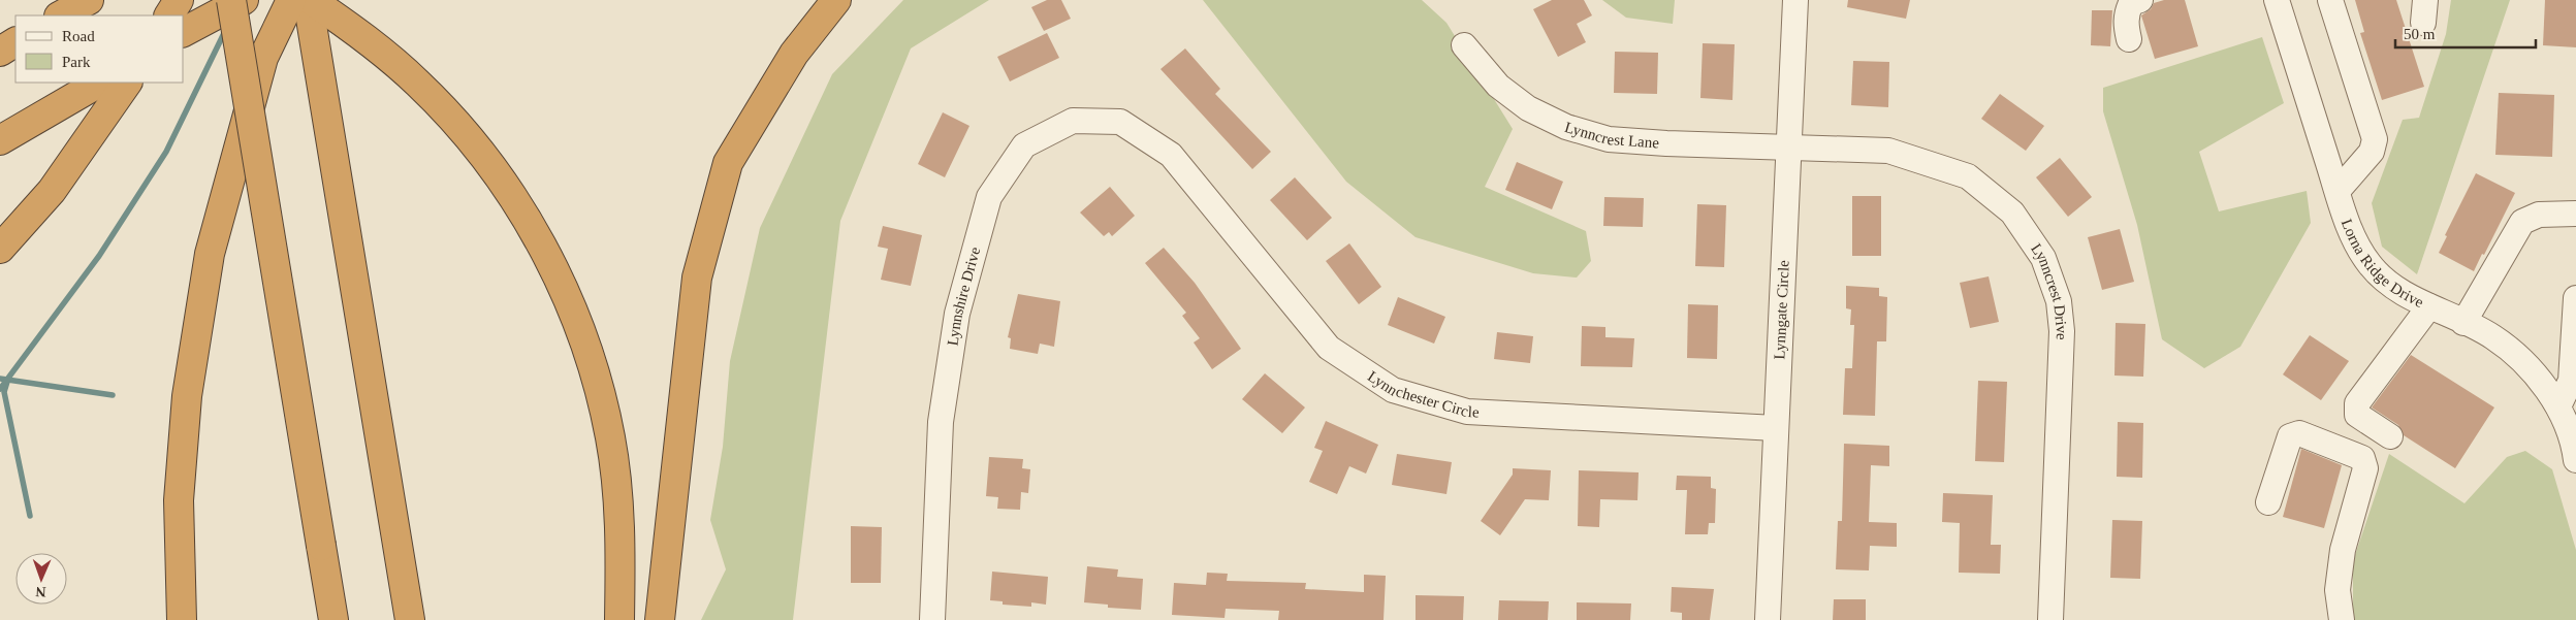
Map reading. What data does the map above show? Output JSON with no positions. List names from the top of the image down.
{
  "streets": {
    "street": [
      "Lynncrest Lane",
      "Lorna Ridge Drive",
      "Lynncrest Drive",
      "Lynnshire Drive",
      "Lynngate Circle",
      "Lynnchester Circle"
    ]
  },
  "crossings": [
    ["Lynncrest Lane", "Lynncrest Drive"],
    ["Lynncrest Lane", "Lynngate Circle"],
    ["Lynncrest Drive", "Lynngate Circle"],
    ["Lynnshire Drive", "Lynnchester Circle"],
    ["Lynngate Circle", "Lynnchester Circle"]
  ],
  "legend": ["Road", "Park"],
  "scale_bar": "50 m",
  "north": "bottom"
}
